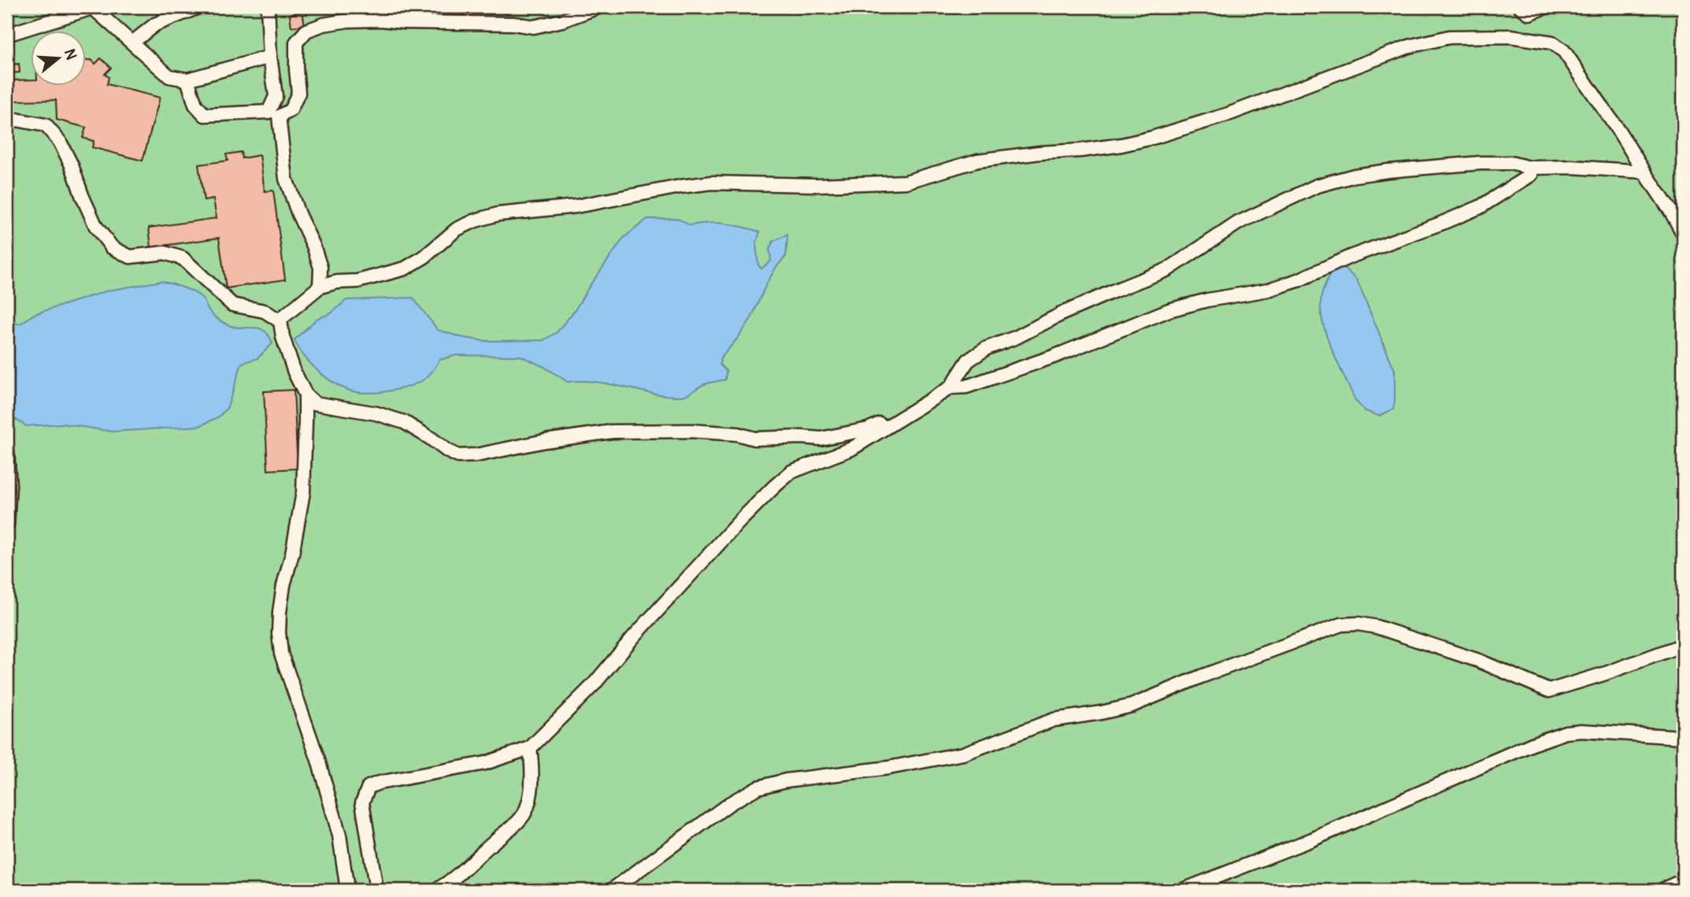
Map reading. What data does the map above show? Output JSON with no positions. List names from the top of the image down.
{
  "north": "right"
}
